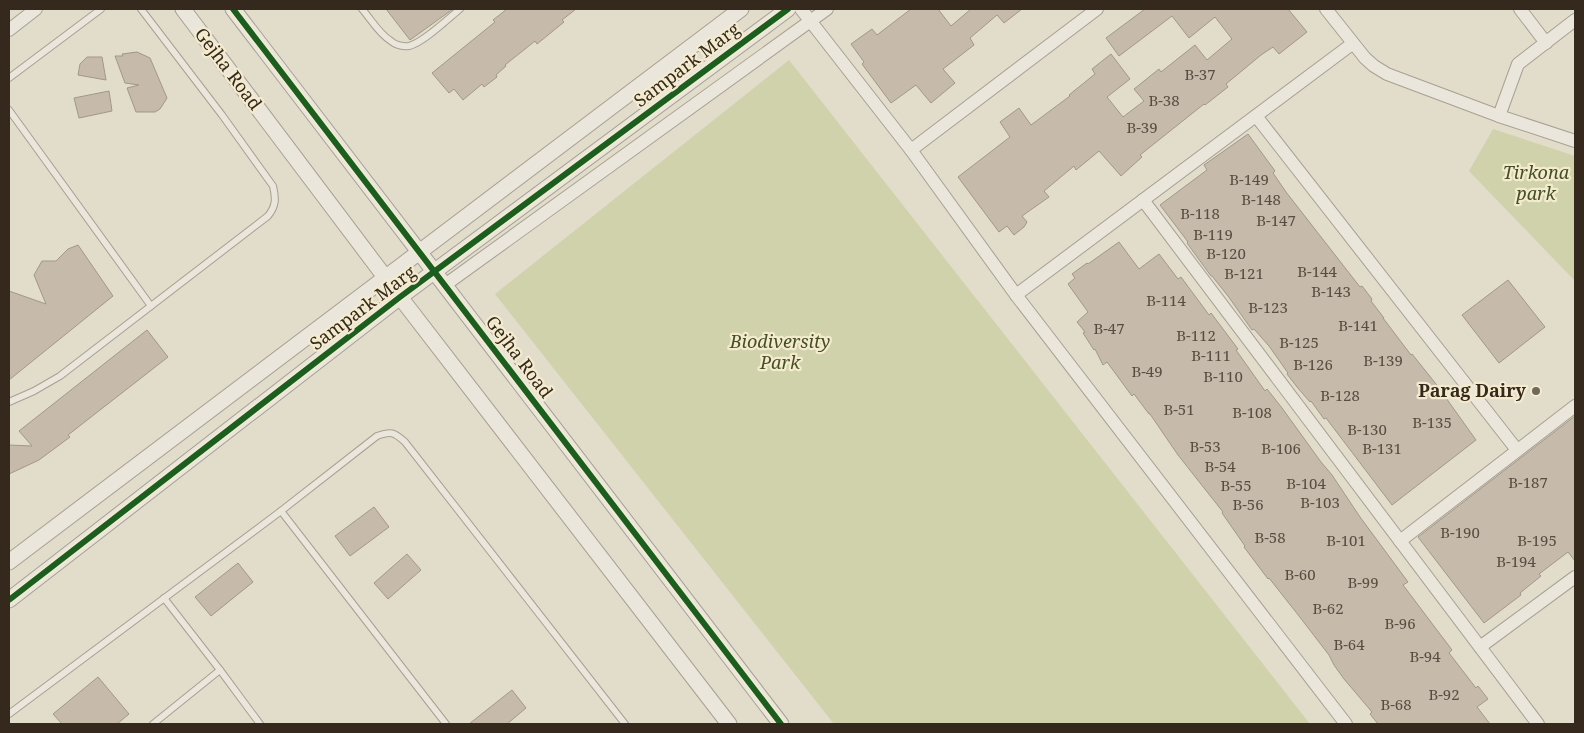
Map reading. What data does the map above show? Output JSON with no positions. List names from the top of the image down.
{
  "streets": {
    "street": ["Sampark Marg", "Gejha Road"]
  },
  "crossings": [
    ["Sampark Marg", "Gejha Road"]
  ],
  "parks": ["Tirkona park", "Biodiversity Park"],
  "places": ["Parag Dairy"],
  "house_numbers": [
    "B-37",
    "B-38",
    "B-39",
    "B-149",
    "B-148",
    "B-118",
    "B-147",
    "B-119",
    "B-120",
    "B-144",
    "B-121",
    "B-143",
    "B-114",
    "B-123",
    "B-141",
    "B-47",
    "B-112",
    "B-125",
    "B-111",
    "B-139",
    "B-126",
    "B-49",
    "B-110",
    "B-128",
    "B-51",
    "B-108",
    "B-135",
    "B-130",
    "B-53",
    "B-106",
    "B-131",
    "B-54",
    "B-187",
    "B-104",
    "B-55",
    "B-103",
    "B-56",
    "B-190",
    "B-58",
    "B-101",
    "B-195",
    "B-194",
    "B-60",
    "B-99",
    "B-62",
    "B-96",
    "B-64",
    "B-94",
    "B-92",
    "B-68"
  ]
}
